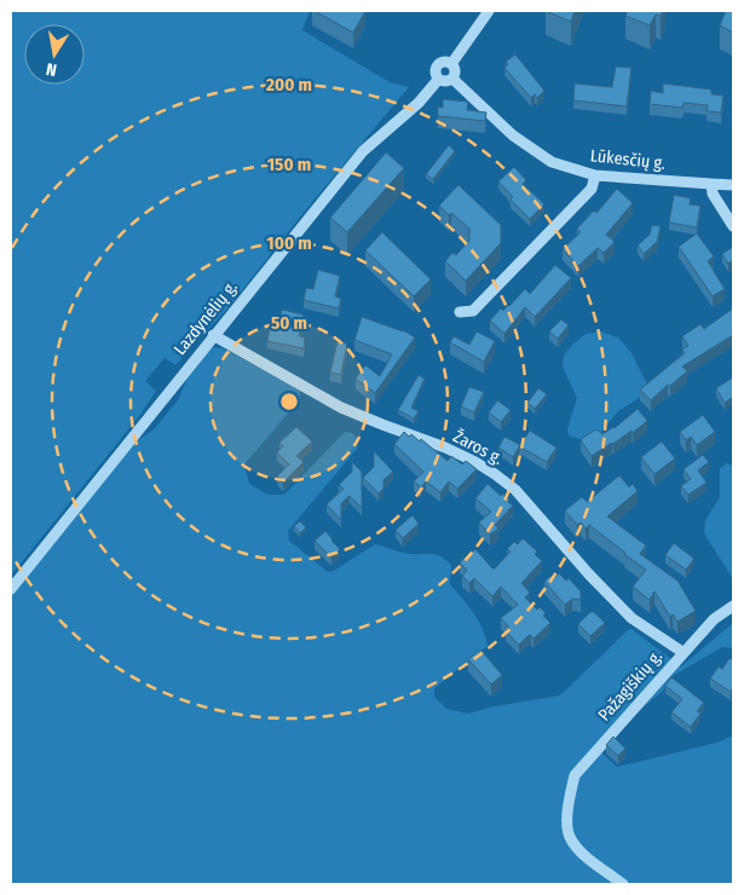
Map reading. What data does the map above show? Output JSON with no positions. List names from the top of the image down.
{
  "streets": {
    "street": [
      "Lūkesčių g.",
      "Lazdynėlių g.",
      "Žaros g.",
      "Pažagiškių g."
    ]
  },
  "crossings": [
    ["Lūkesčių g.", "Lazdynėlių g."],
    ["Lazdynėlių g.", "Žaros g."],
    ["Žaros g.", "Pažagiškių g."]
  ],
  "north": "bottom",
  "rings": [
    "200 m",
    "150 m",
    "100 m",
    "50 m"
  ]
}
